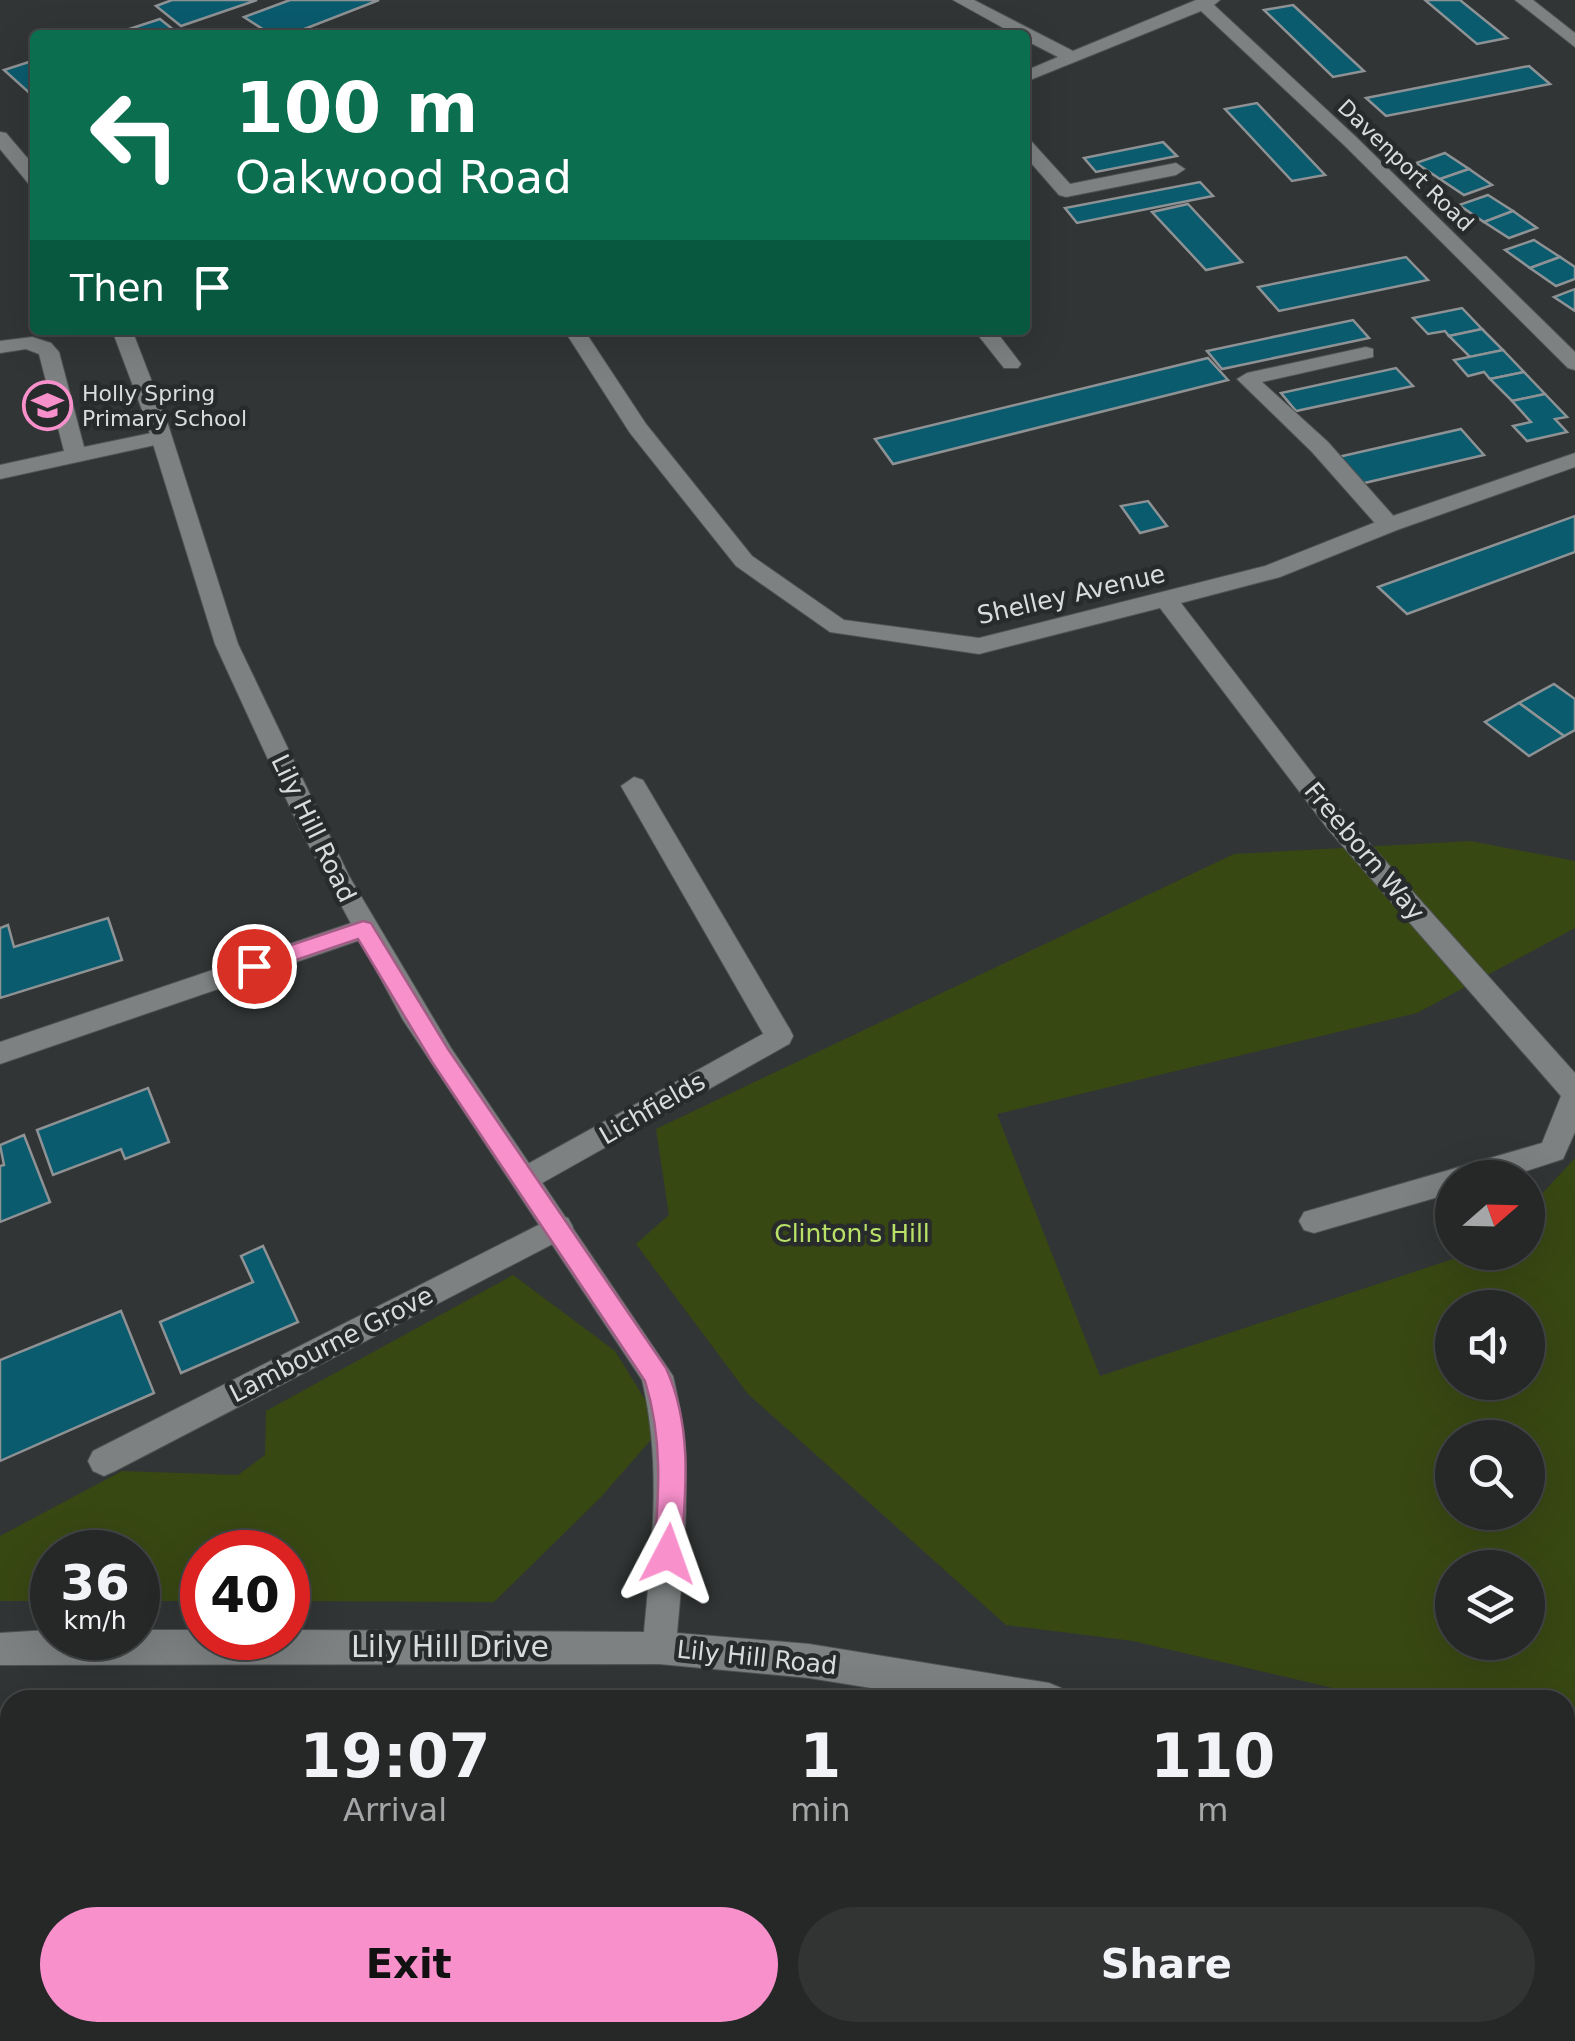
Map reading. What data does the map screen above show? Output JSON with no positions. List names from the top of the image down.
{
  "streets": {
    "street": [
      "Davenport Road",
      "Shelley Avenue",
      "Lily Hill Road",
      "Freeborn Way",
      "Lichfields",
      "Lambourne Grove",
      "Lily Hill Drive"
    ]
  },
  "crossings": [
    ["Shelley Avenue", "Freeborn Way"],
    ["Lily Hill Road", "Lichfields"],
    ["Lily Hill Road", "Lambourne Grove"],
    ["Lily Hill Road", "Lily Hill Drive"]
  ],
  "parks": ["Clinton's Hill"],
  "places": {
    "school or university": ["Holly Spring Primary School"]
  },
  "north": "right",
  "page": {
    "turn": ["100 m", "Oakwood Road"],
    "then": "Then",
    "speed": "36 km/h",
    "limit": "40",
    "eta": [
      "19:07",
      "Arrival",
      "1",
      "min",
      "110",
      "m"
    ],
    "buttons": ["Exit", "Share"]
  }
}
